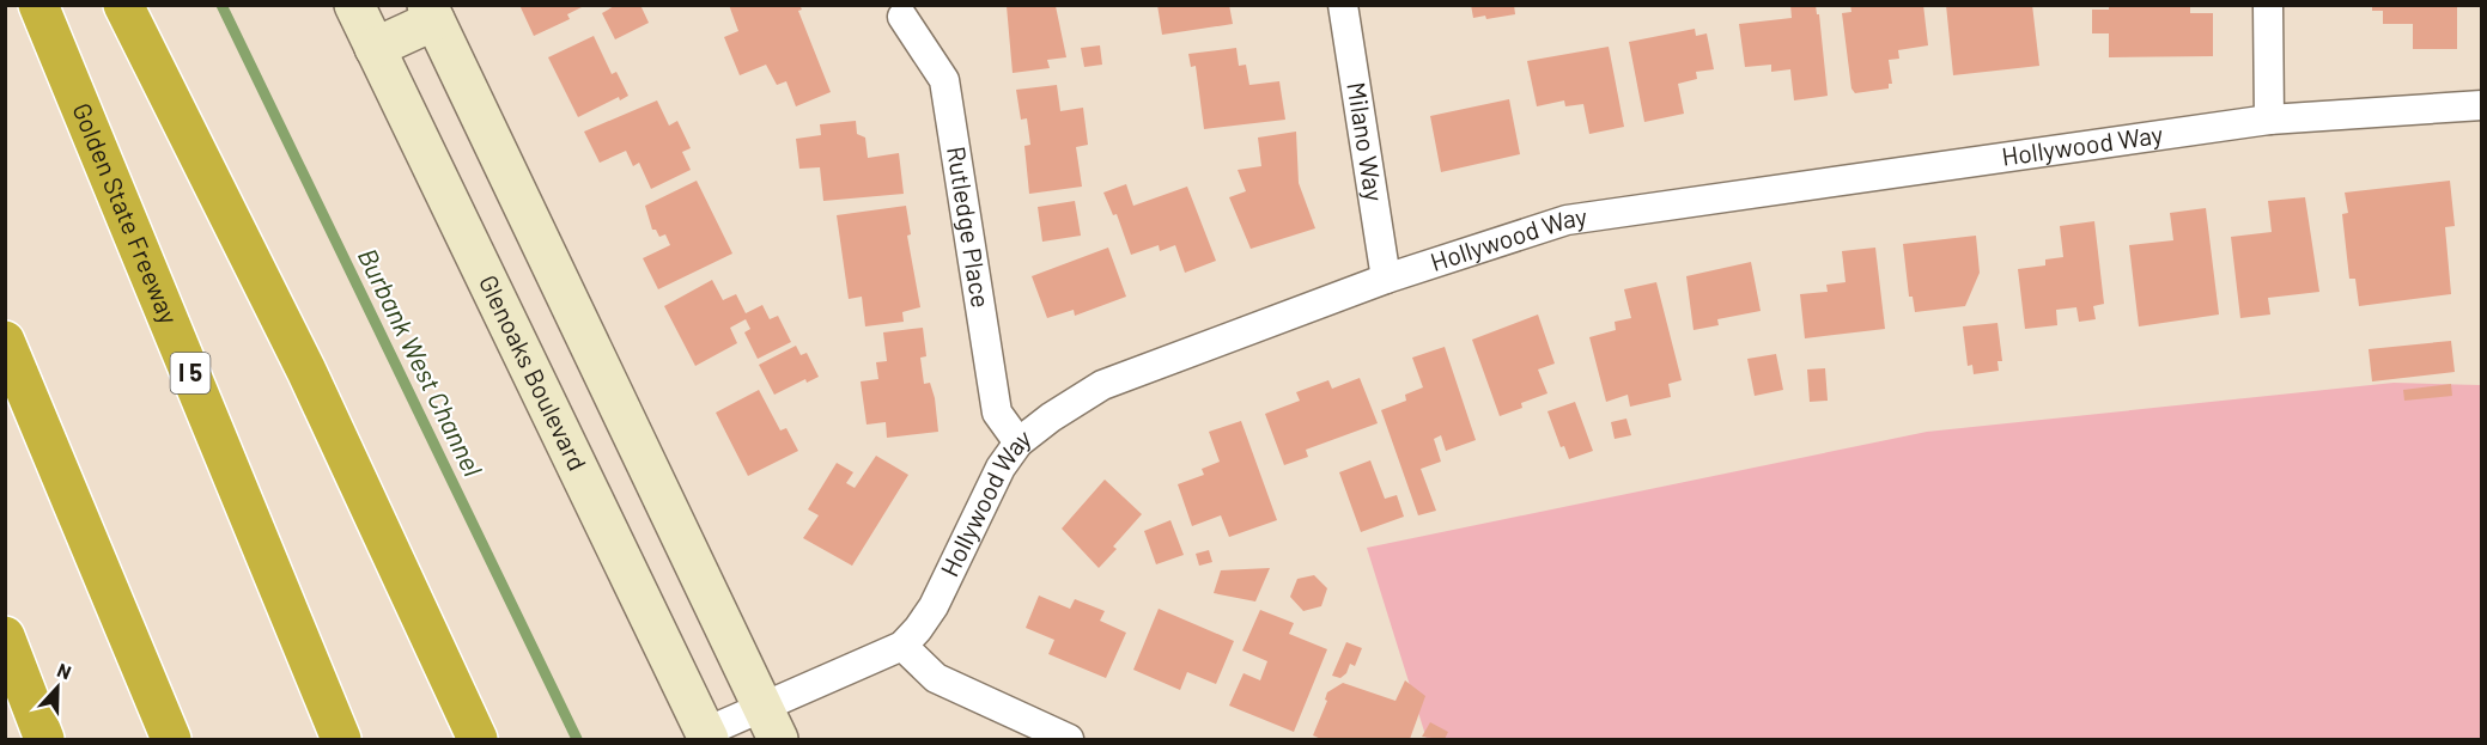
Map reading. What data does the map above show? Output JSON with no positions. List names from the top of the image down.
{
  "streets": {
    "highway": ["Golden State Freeway", "I 5"],
    "main road": ["Glenoaks Boulevard"],
    "street": ["Milano Way", "Hollywood Way", "Rutledge Place"]
  },
  "crossings": [
    ["Milano Way", "Hollywood Way"],
    ["Hollywood Way", "Rutledge Place"],
    ["Hollywood Way", "Glenoaks Boulevard"]
  ],
  "water": ["Burbank West Channel"],
  "north": "top"
}
